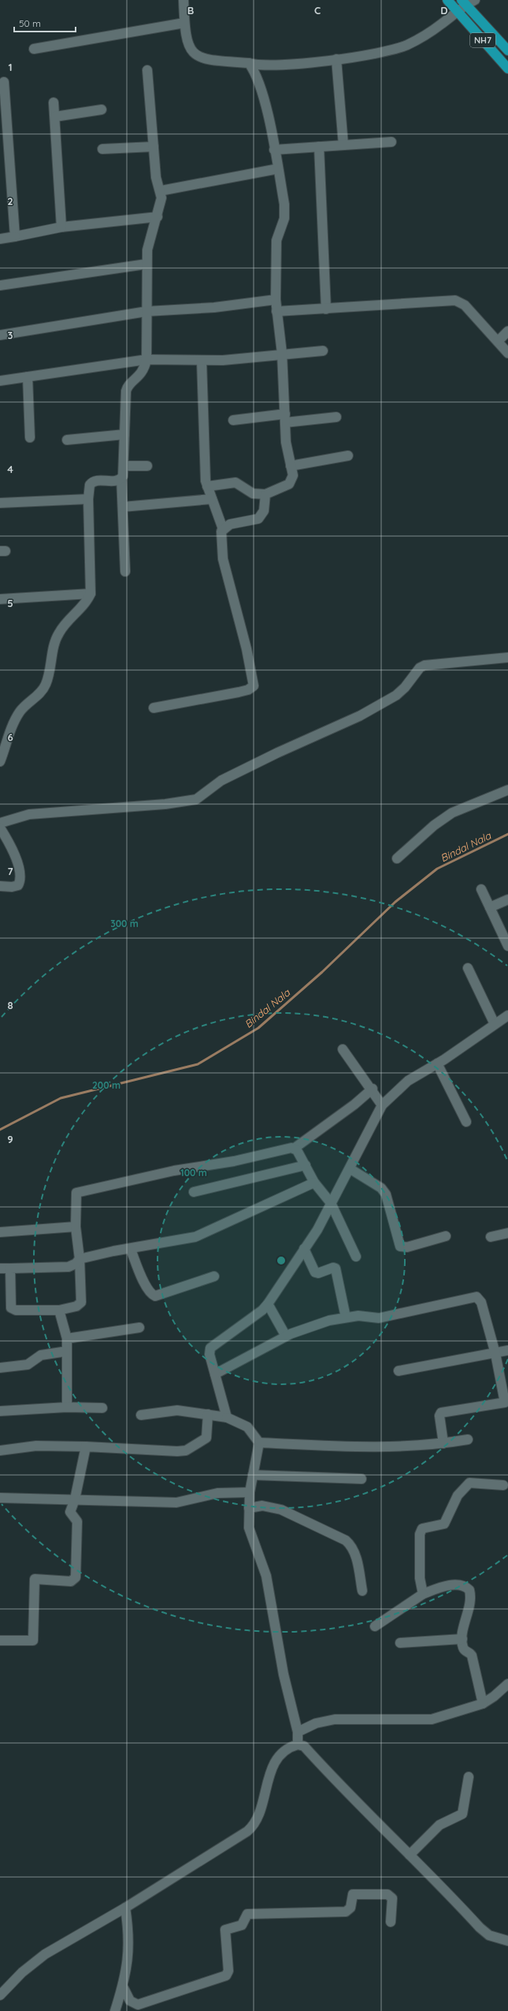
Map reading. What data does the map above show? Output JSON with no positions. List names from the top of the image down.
{
  "streets": {
    "highway": ["NH7"]
  },
  "water": ["Bindal Nala"],
  "scale_bar": "50 m",
  "grid": {
    "columns": ["B", "C", "D"],
    "rows": [
      "1",
      "2",
      "3",
      "4",
      "5",
      "6",
      "7",
      "8",
      "9"
    ]
  },
  "rings": ["300 m", "200 m", "100 m"]
}
